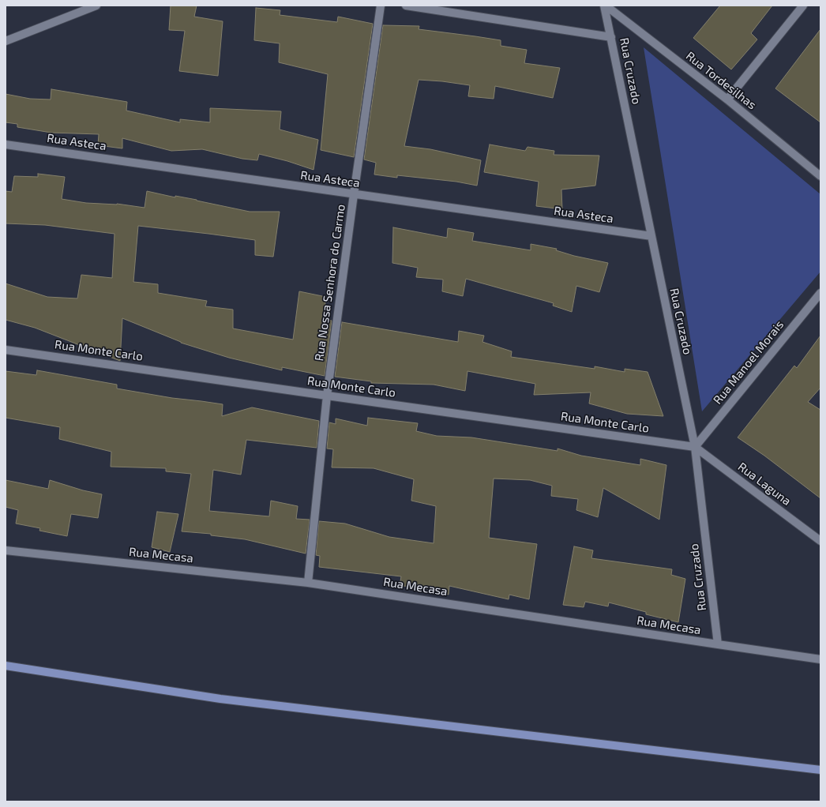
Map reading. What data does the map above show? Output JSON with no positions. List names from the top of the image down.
{
  "streets": {
    "street": [
      "Rua Cruzado",
      "Rua Tordesilhas",
      "Rua Asteca",
      "Rua Nossa Senhora do Carmo",
      "Rua Monte Carlo",
      "Rua Manoel Morais",
      "Rua Laguna",
      "Rua Mecasa"
    ]
  },
  "crossings": [
    ["Rua Cruzado", "Rua Tordesilhas"],
    ["Rua Cruzado", "Rua Asteca"],
    ["Rua Cruzado", "Rua Monte Carlo"],
    ["Rua Cruzado", "Rua Manoel Morais"],
    ["Rua Cruzado", "Rua Laguna"],
    ["Rua Cruzado", "Rua Mecasa"],
    ["Rua Asteca", "Rua Nossa Senhora do Carmo"],
    ["Rua Nossa Senhora do Carmo", "Rua Monte Carlo"],
    ["Rua Nossa Senhora do Carmo", "Rua Mecasa"],
    ["Rua Monte Carlo", "Rua Manoel Morais"],
    ["Rua Monte Carlo", "Rua Laguna"],
    ["Rua Manoel Morais", "Rua Laguna"]
  ]
}
